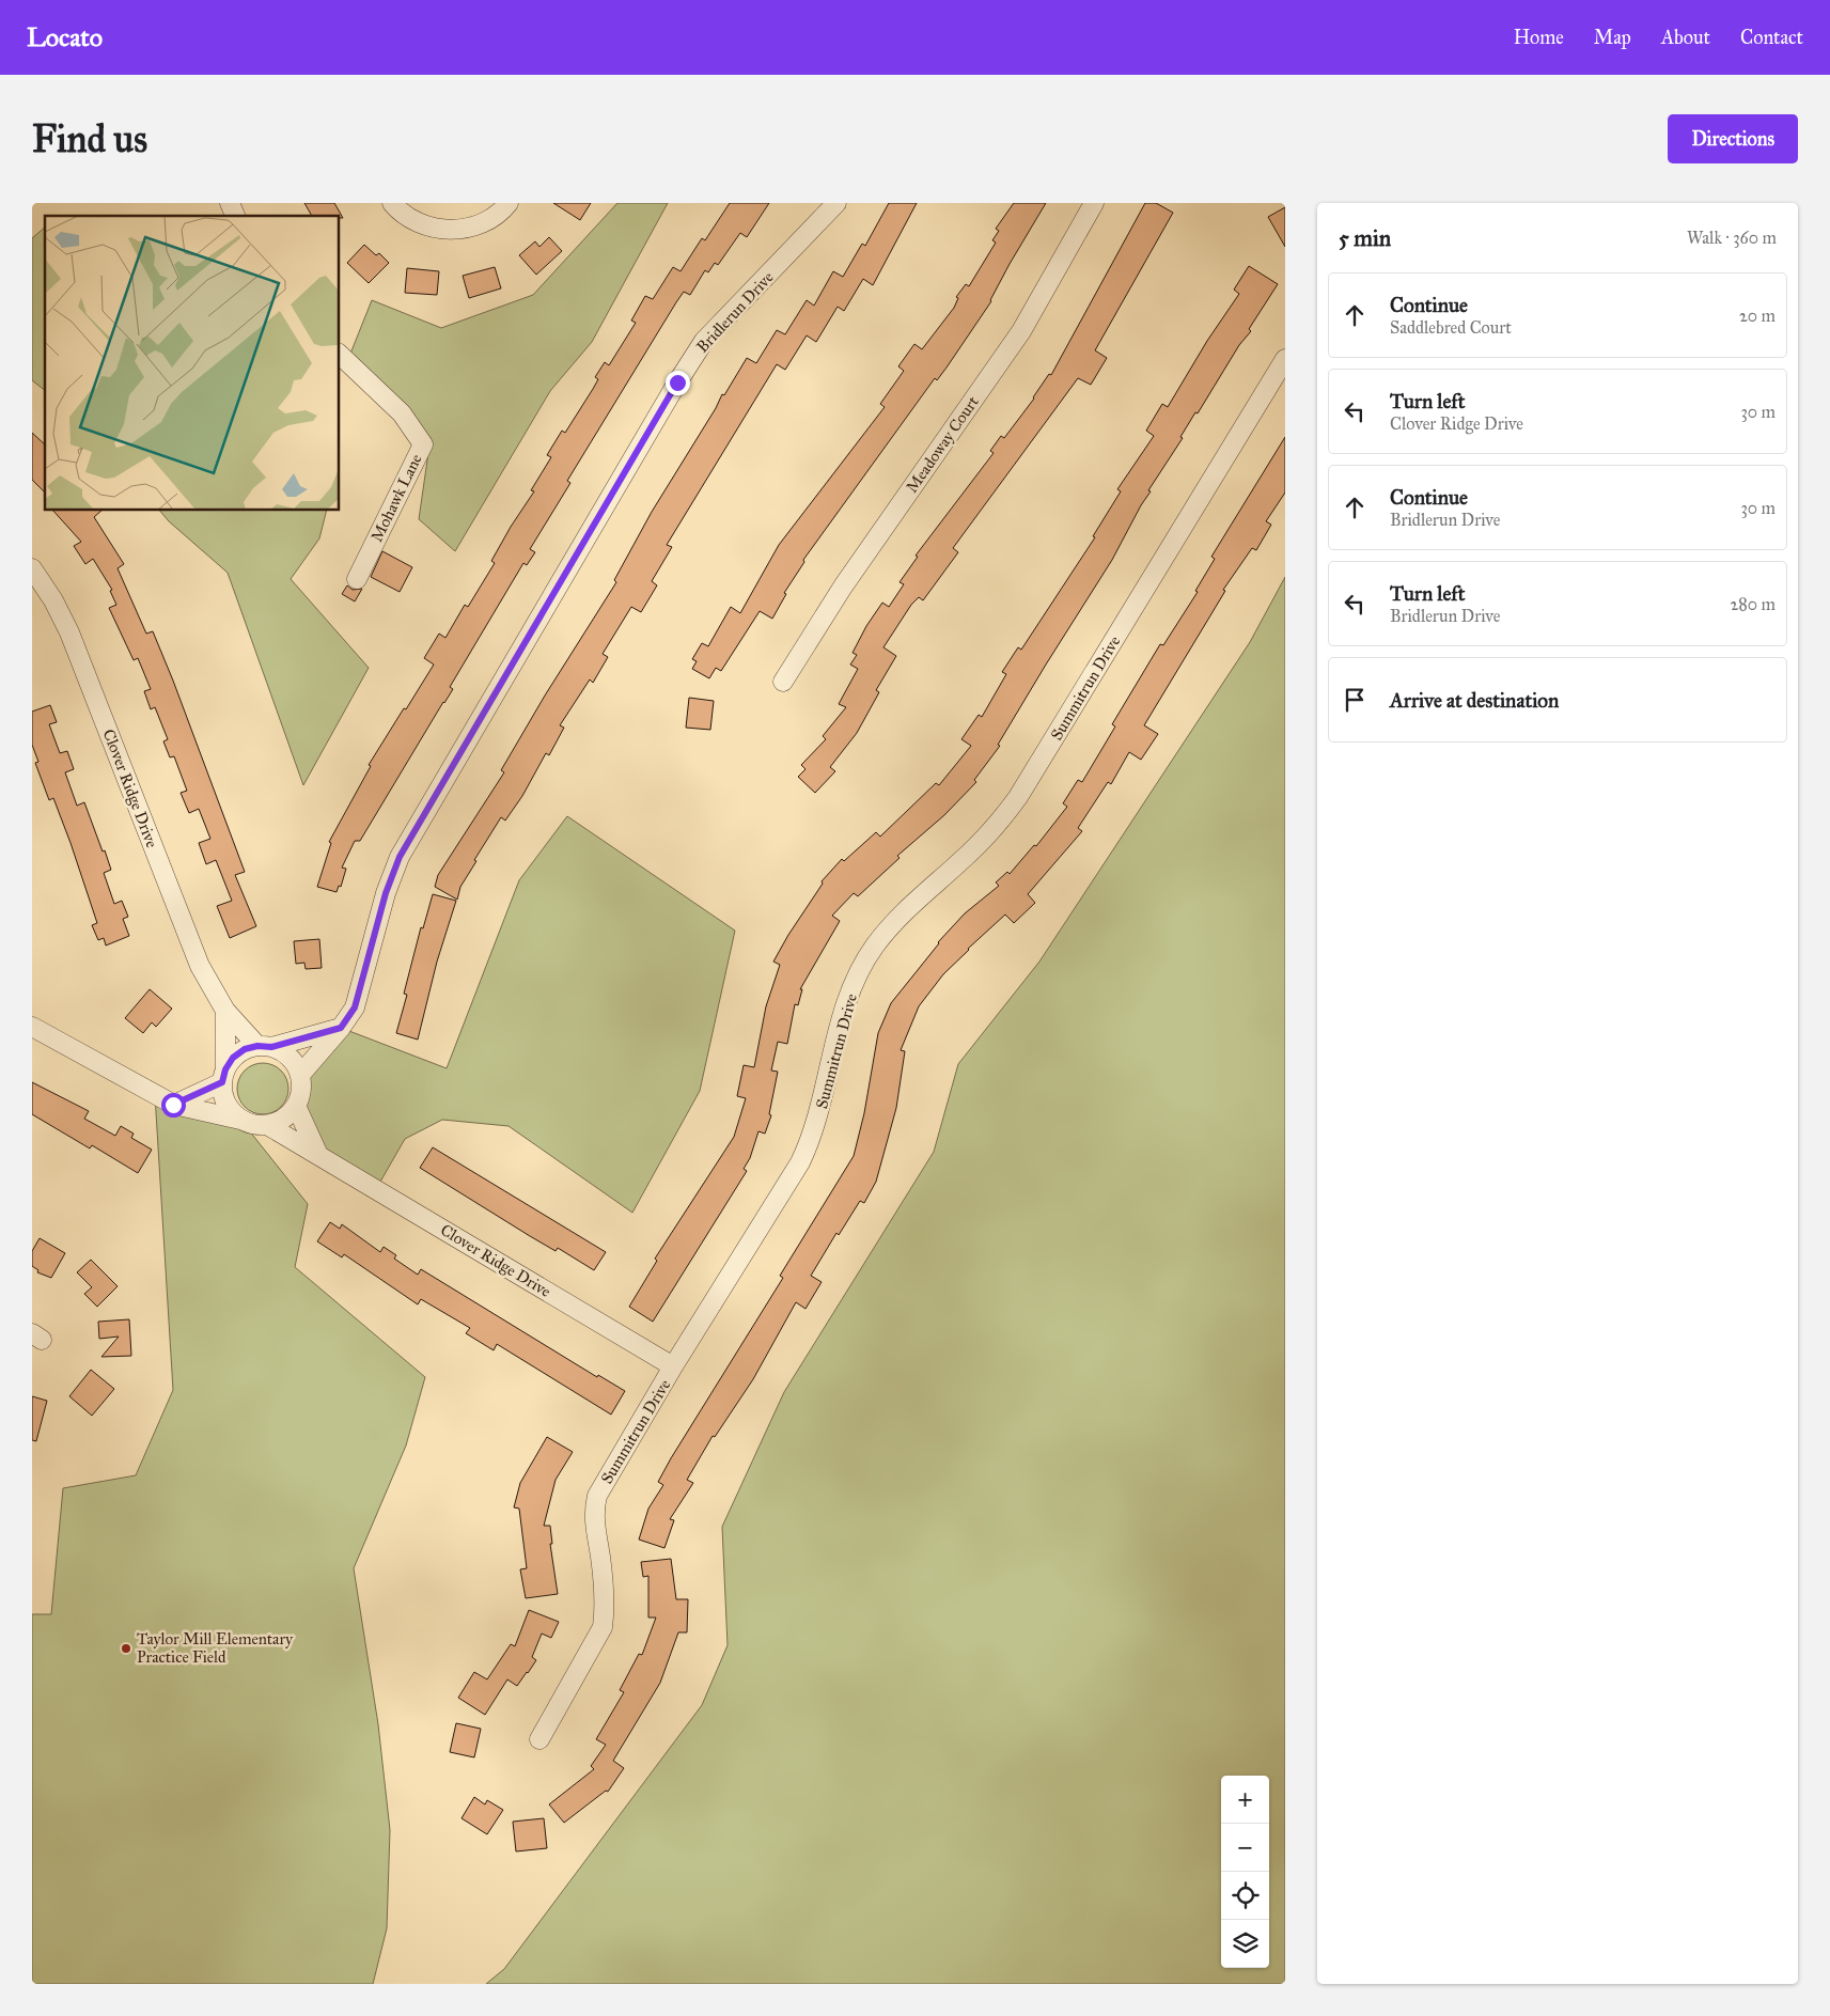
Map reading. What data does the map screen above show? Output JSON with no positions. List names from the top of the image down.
{
  "streets": {
    "street": [
      "Bridlerun Drive",
      "Meadoway Court",
      "Mohawk Lane",
      "Summitrun Drive",
      "Clover Ridge Drive"
    ]
  },
  "crossings": [
    ["Bridlerun Drive", "Clover Ridge Drive"],
    ["Summitrun Drive", "Clover Ridge Drive"]
  ],
  "places": ["Taylor Mill Elementary Practice Field"],
  "page": {
    "header": "Locato",
    "nav": [
      "Home",
      "Map",
      "About",
      "Contact"
    ],
    "buttons": "Directions",
    "title": "Find us",
    "heading": ["5 min", "Walk · 360 m"],
    "list": [
      ["Continue", "Saddlebred Court", "20 m"],
      ["Turn left", "Clover Ridge Drive", "30 m"],
      ["Continue", "Bridlerun Drive", "30 m"],
      ["Turn left", "Bridlerun Drive", "280 m"],
      "Arrive at destination"
    ],
    "map_buttons": ["+", "−"]
  }
}
